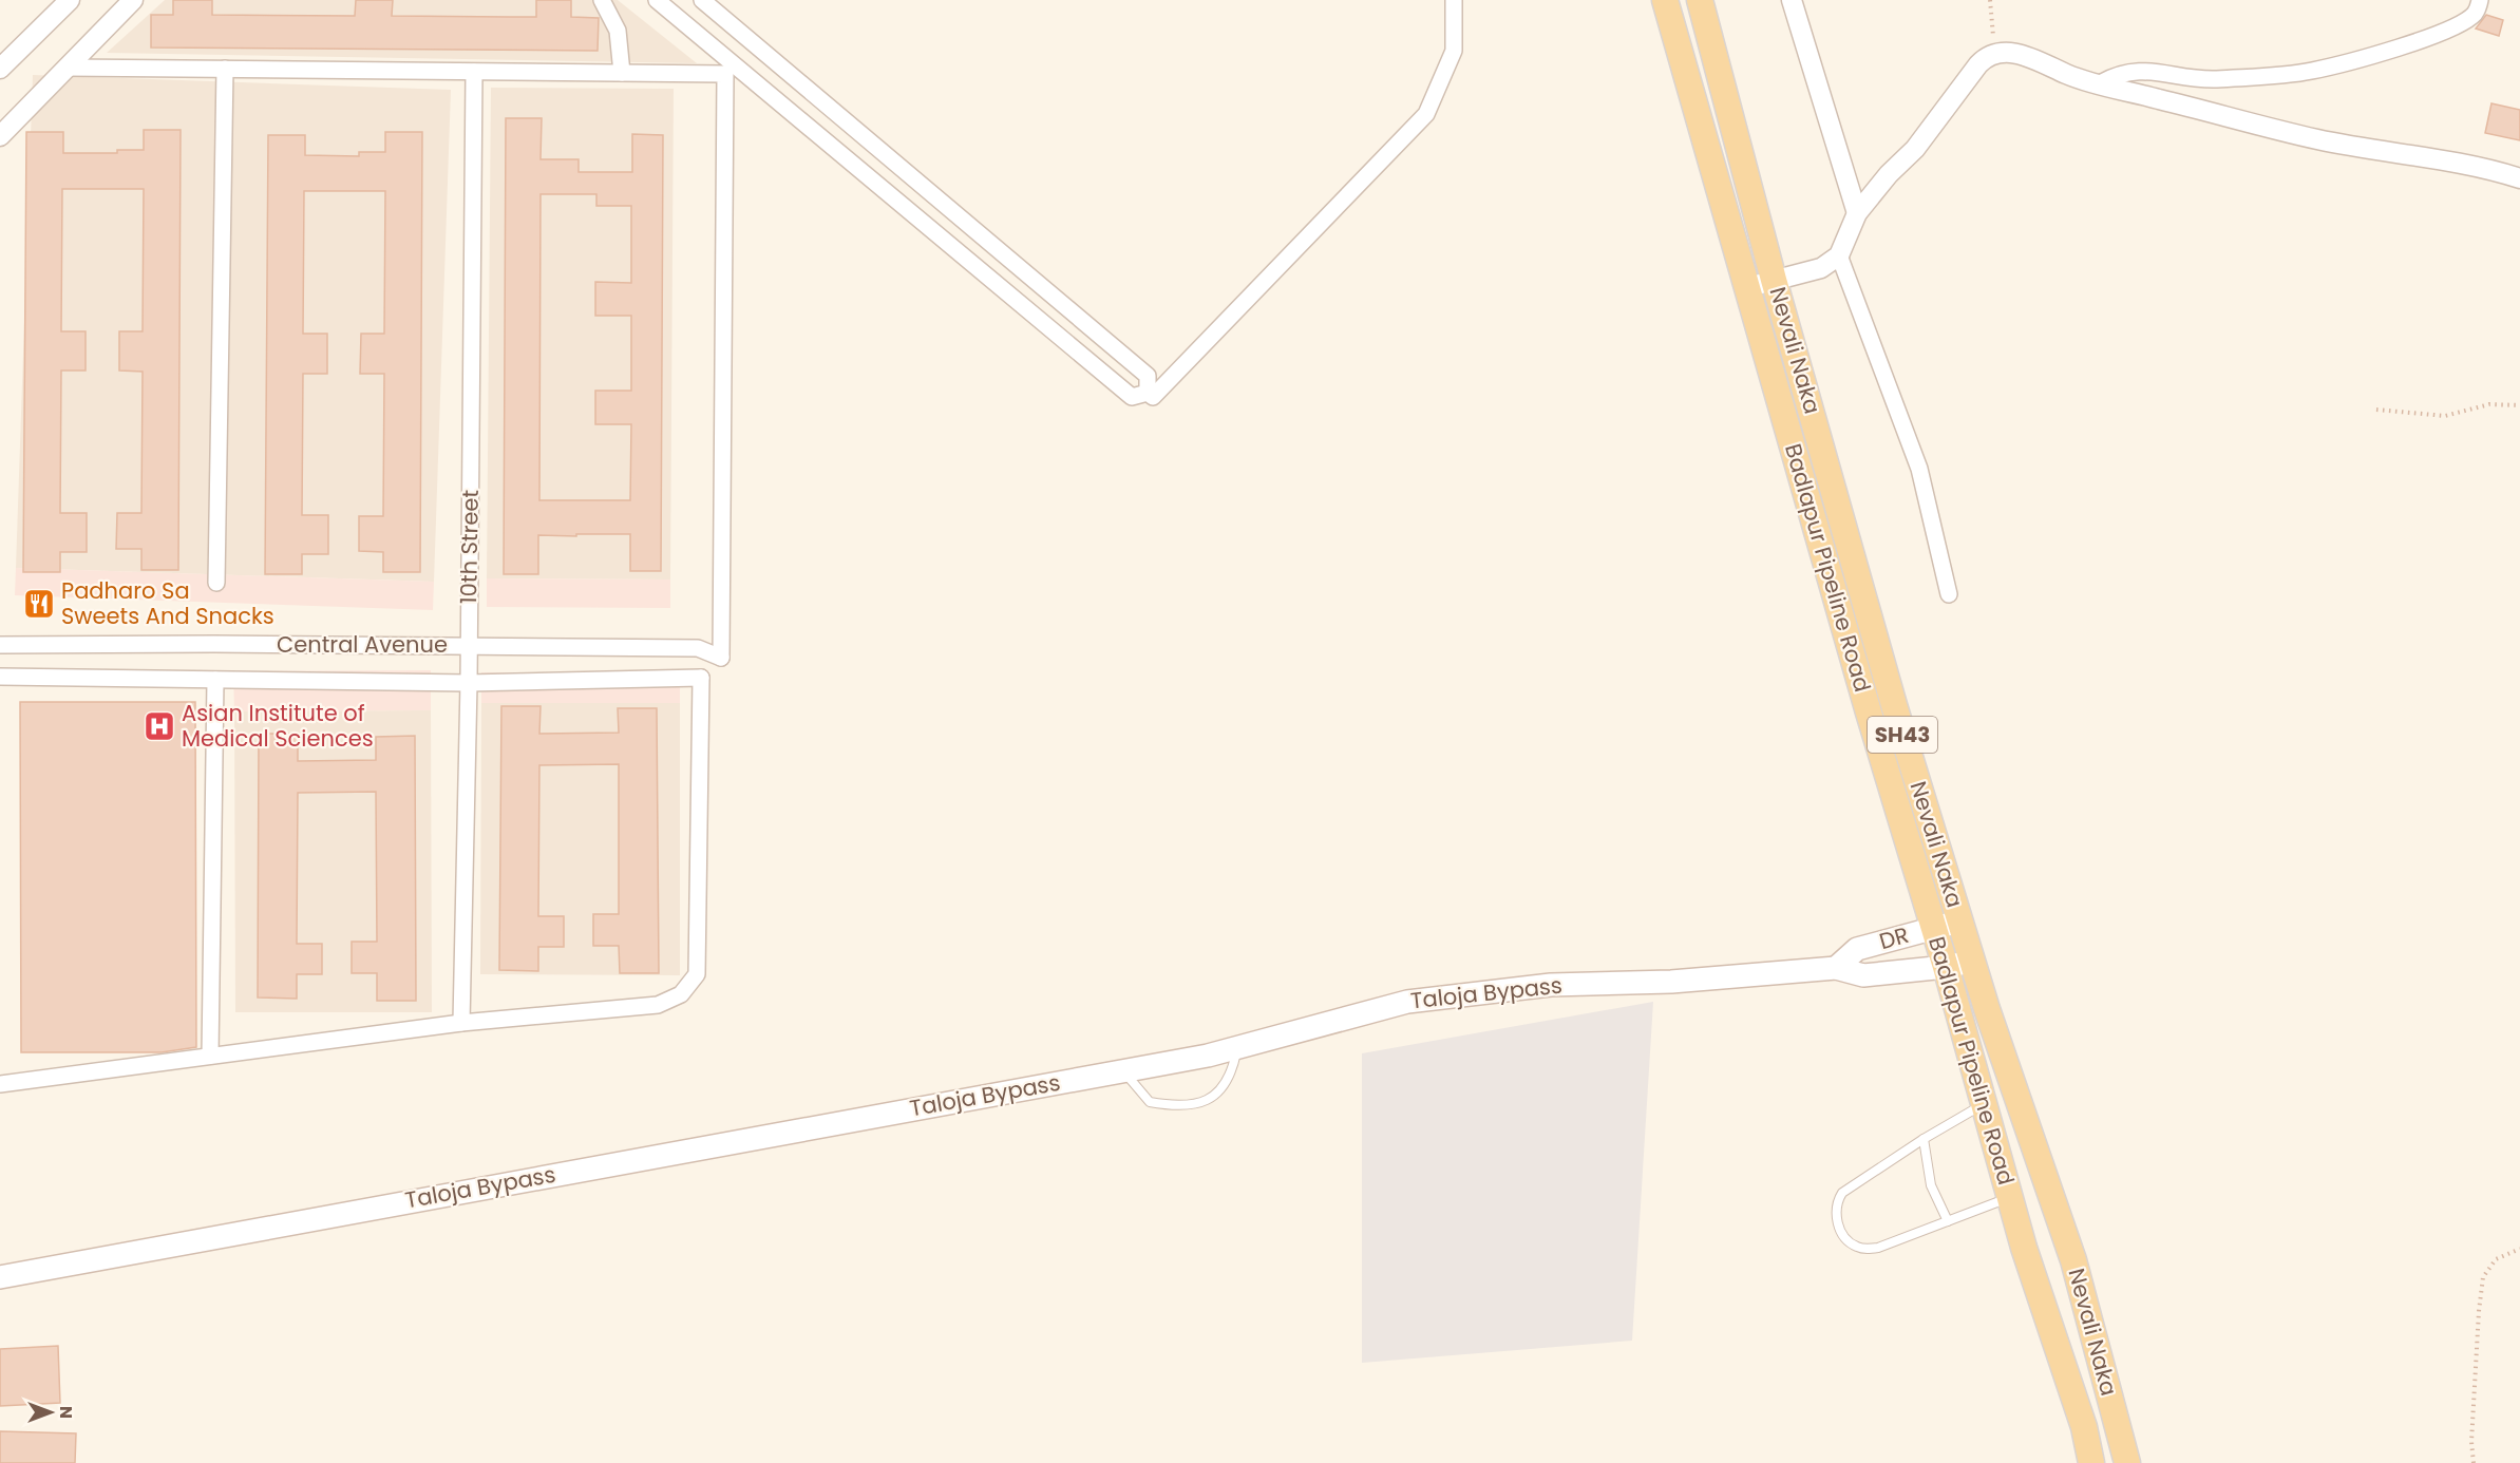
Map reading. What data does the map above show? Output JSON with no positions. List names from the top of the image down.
{
  "streets": {
    "main road": [
      "Nevali Naka",
      "Badlapur Pipeline Road",
      "SH43",
      "DR",
      "Taloja Bypass"
    ],
    "street": ["10th Street", "Central Avenue"]
  },
  "crossings": [
    ["Nevali Naka", "DR"],
    ["Nevali Naka", "Taloja Bypass"],
    ["10th Street", "Central Avenue"],
    ["Badlapur Pipeline Road", "DR"],
    ["Badlapur Pipeline Road", "Taloja Bypass"],
    ["DR", "Taloja Bypass"]
  ],
  "places": {
    "restaurant": ["Padharo Sa Sweets And Snacks"],
    "hospital": ["Asian Institute of Medical Sciences"]
  },
  "north": "right"
}
